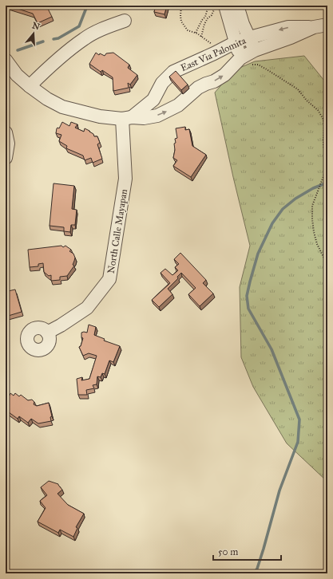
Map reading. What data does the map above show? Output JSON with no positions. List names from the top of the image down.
{
  "streets": {
    "street": ["East Via Palomita", "North Calle Mayapan"]
  },
  "crossings": [
    ["East Via Palomita", "North Calle Mayapan"]
  ],
  "scale_bar": "50 m",
  "north": "top"
}
